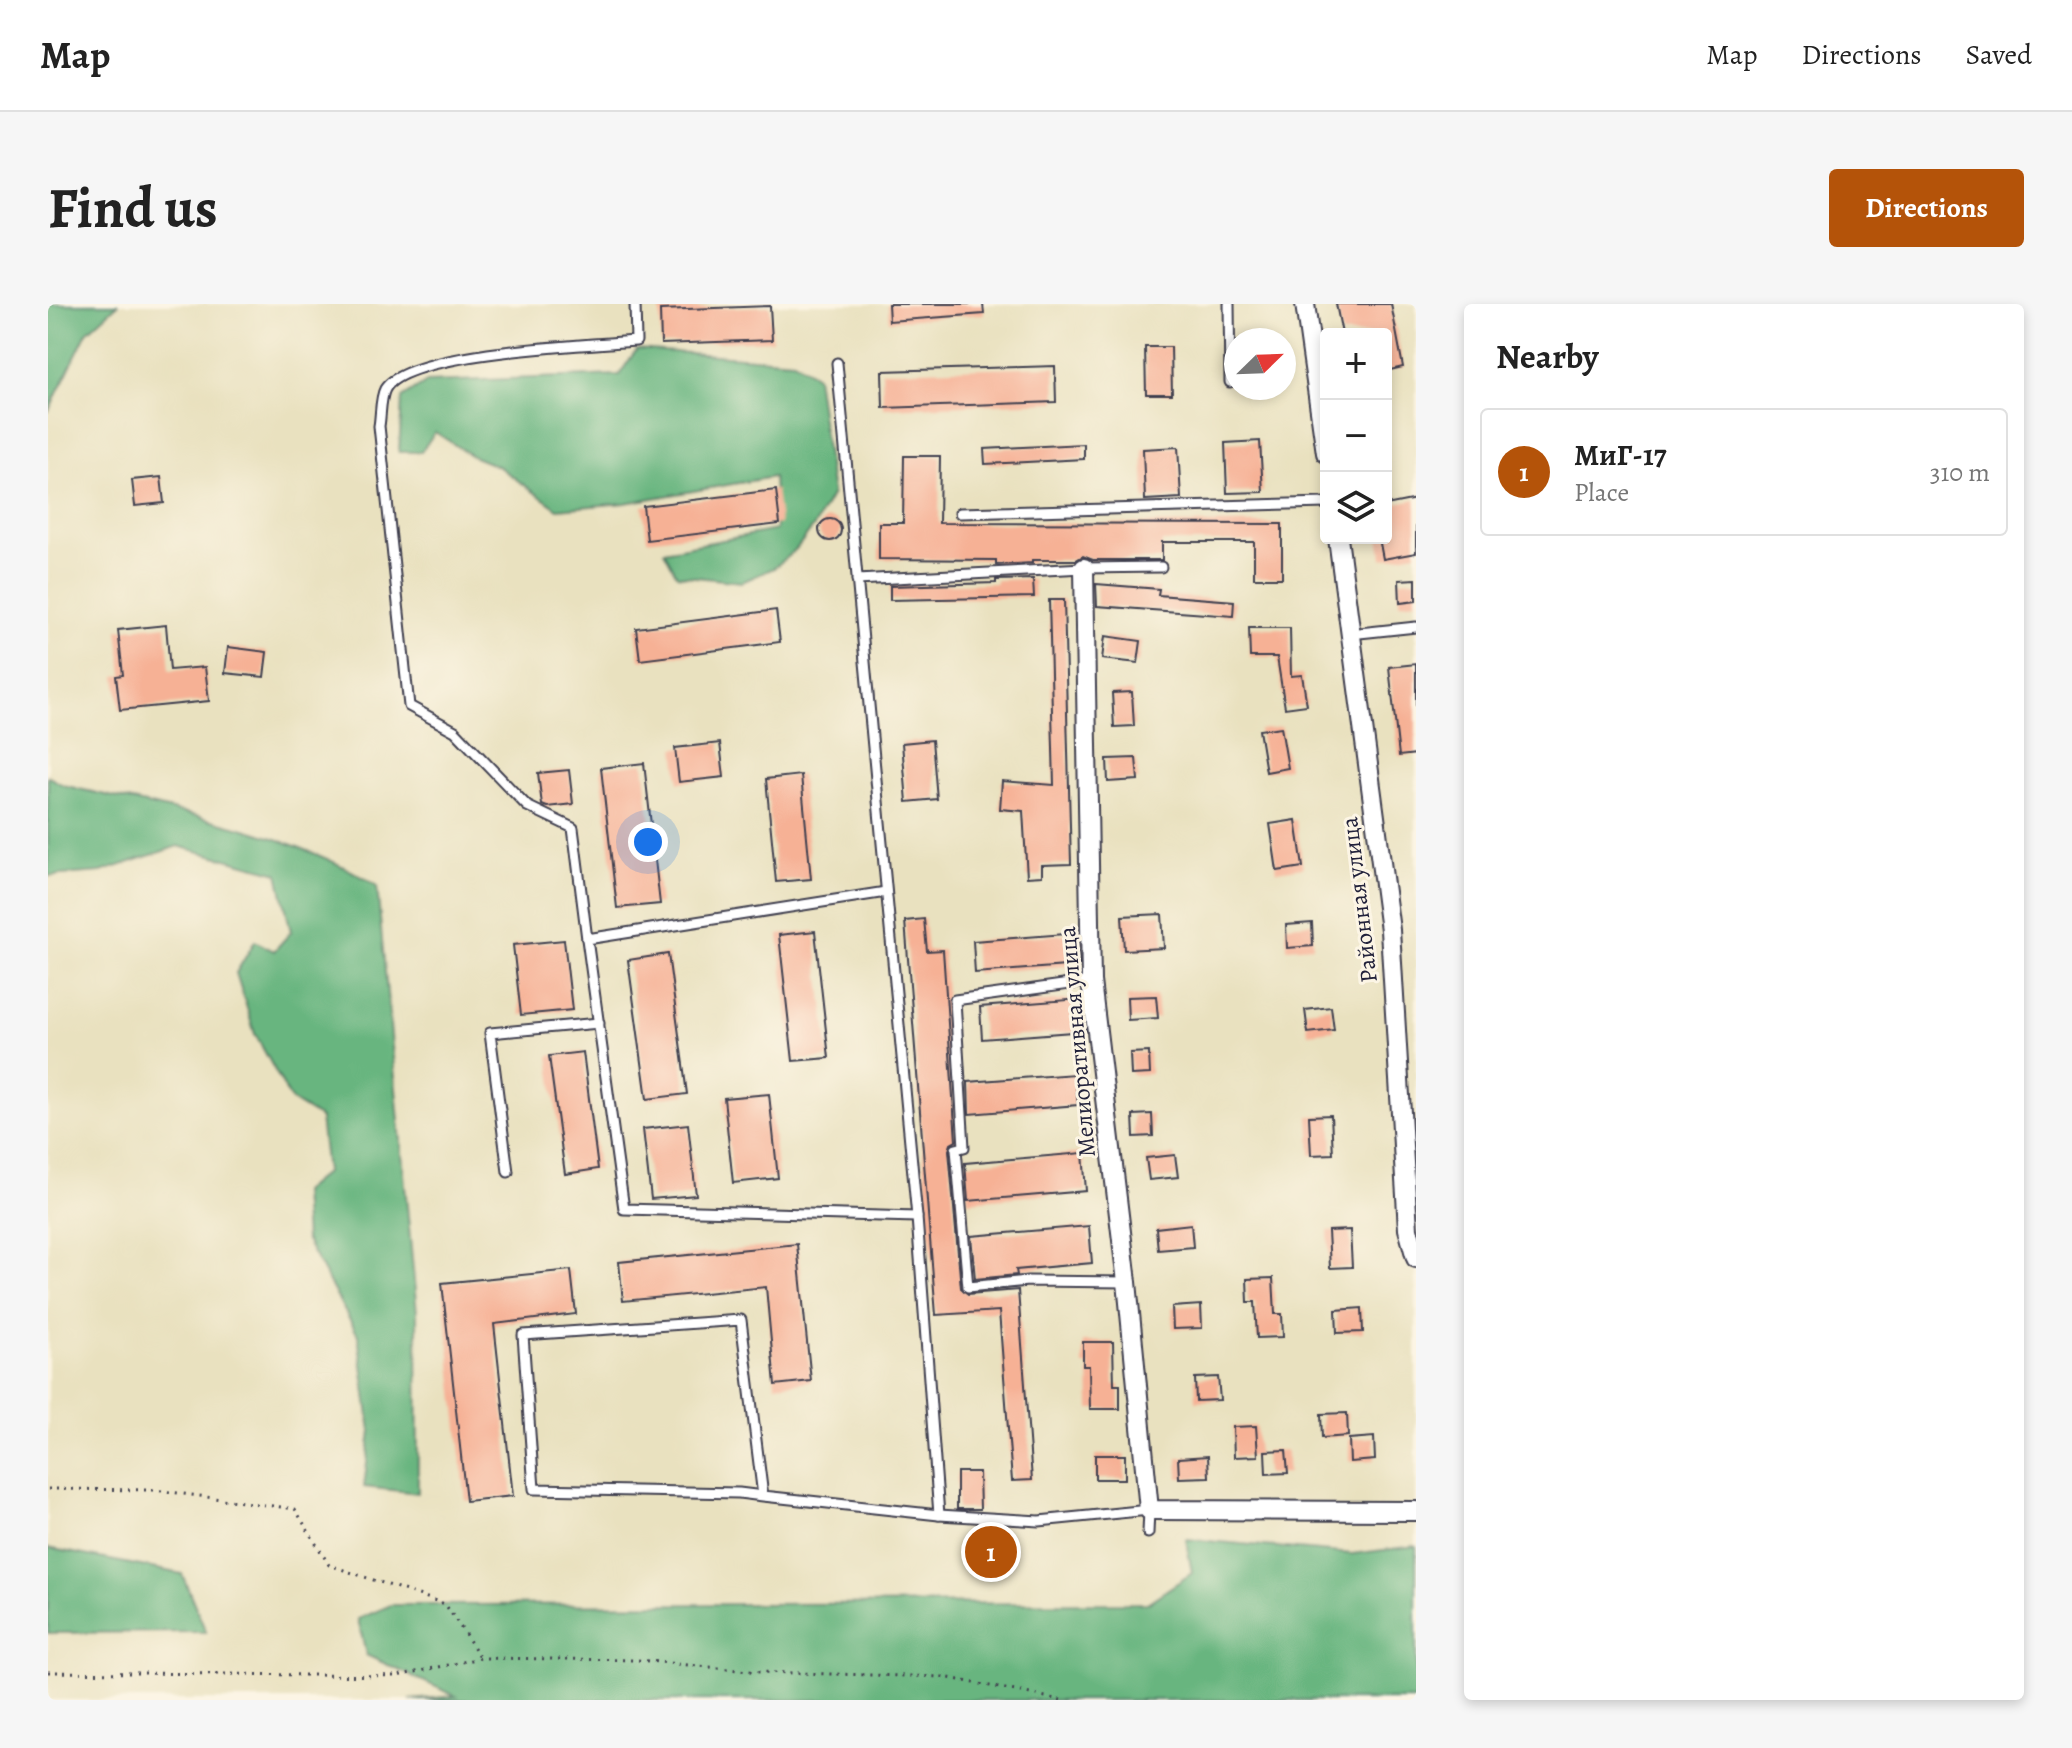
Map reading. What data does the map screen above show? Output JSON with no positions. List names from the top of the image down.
{
  "streets": {
    "street": ["Районная улица", "Мелиоративная улица"]
  },
  "north": "top right",
  "page": {
    "header": "Map",
    "nav": ["Map", "Directions", "Saved"],
    "buttons": "Directions",
    "title": "Find us",
    "heading": "Nearby",
    "map_buttons": ["+", "−"],
    "list": [
      {
        "mark": "1",
        "name": "МиГ-17",
        "note": "Place",
        "value": "310 m"
      }
    ],
    "pins": "1"
  }
}
